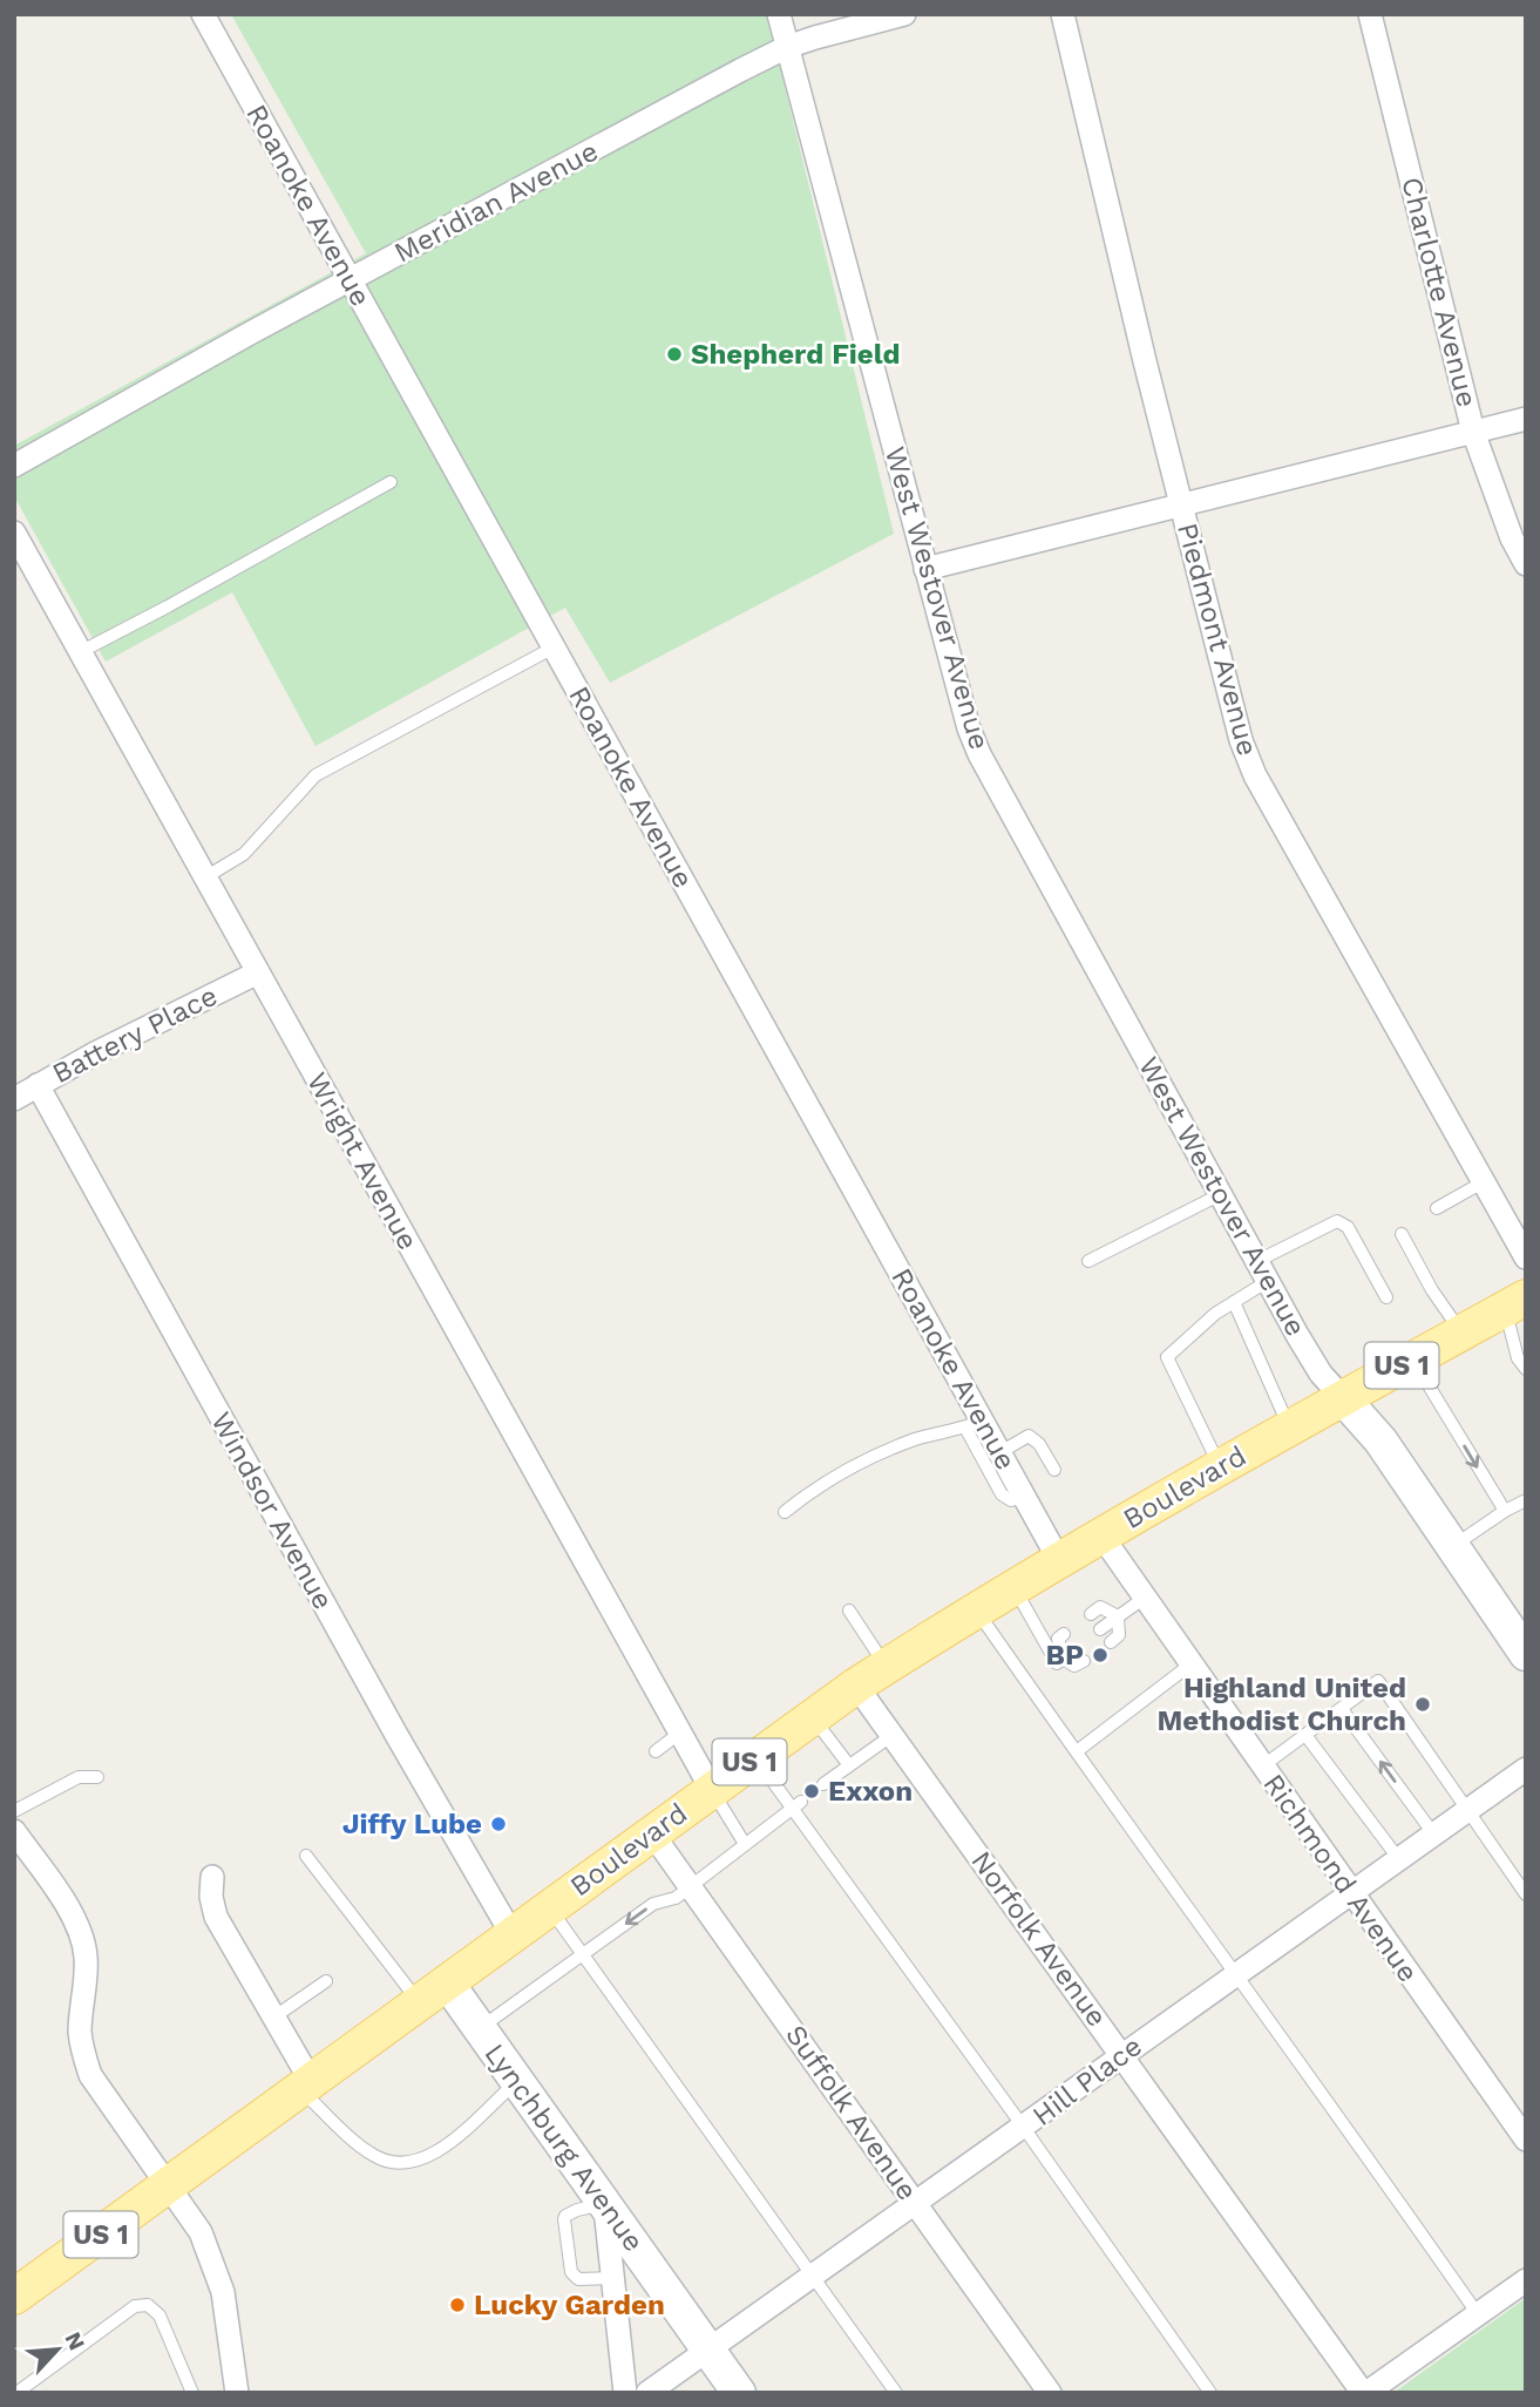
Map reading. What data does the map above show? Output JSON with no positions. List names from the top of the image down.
{
  "streets": {
    "main road": ["US 1", "Boulevard"],
    "street": [
      "Meridian Avenue",
      "Roanoke Avenue",
      "Charlotte Avenue",
      "West Westover Avenue",
      "Piedmont Avenue",
      "Battery Place",
      "Wright Avenue",
      "Windsor Avenue",
      "Richmond Avenue",
      "Norfolk Avenue",
      "Hill Place",
      "Suffolk Avenue",
      "Lynchburg Avenue"
    ]
  },
  "crossings": [
    ["Meridian Avenue", "Roanoke Avenue"],
    ["Meridian Avenue", "West Westover Avenue"],
    ["Roanoke Avenue", "Boulevard"],
    ["West Westover Avenue", "Boulevard"],
    ["Battery Place", "Wright Avenue"],
    ["Battery Place", "Windsor Avenue"],
    ["Wright Avenue", "Boulevard"],
    ["Boulevard", "Windsor Avenue"],
    ["Boulevard", "Richmond Avenue"],
    ["Boulevard", "Norfolk Avenue"],
    ["Boulevard", "Suffolk Avenue"],
    ["Boulevard", "Lynchburg Avenue"],
    ["Richmond Avenue", "Hill Place"],
    ["Norfolk Avenue", "Hill Place"],
    ["Hill Place", "Suffolk Avenue"],
    ["Hill Place", "Lynchburg Avenue"]
  ],
  "places": [
    "Shepherd Field",
    "BP",
    "Highland United Methodist Church",
    "Exxon",
    "Jiffy Lube",
    "Lucky Garden"
  ],
  "north": "top right"
}
